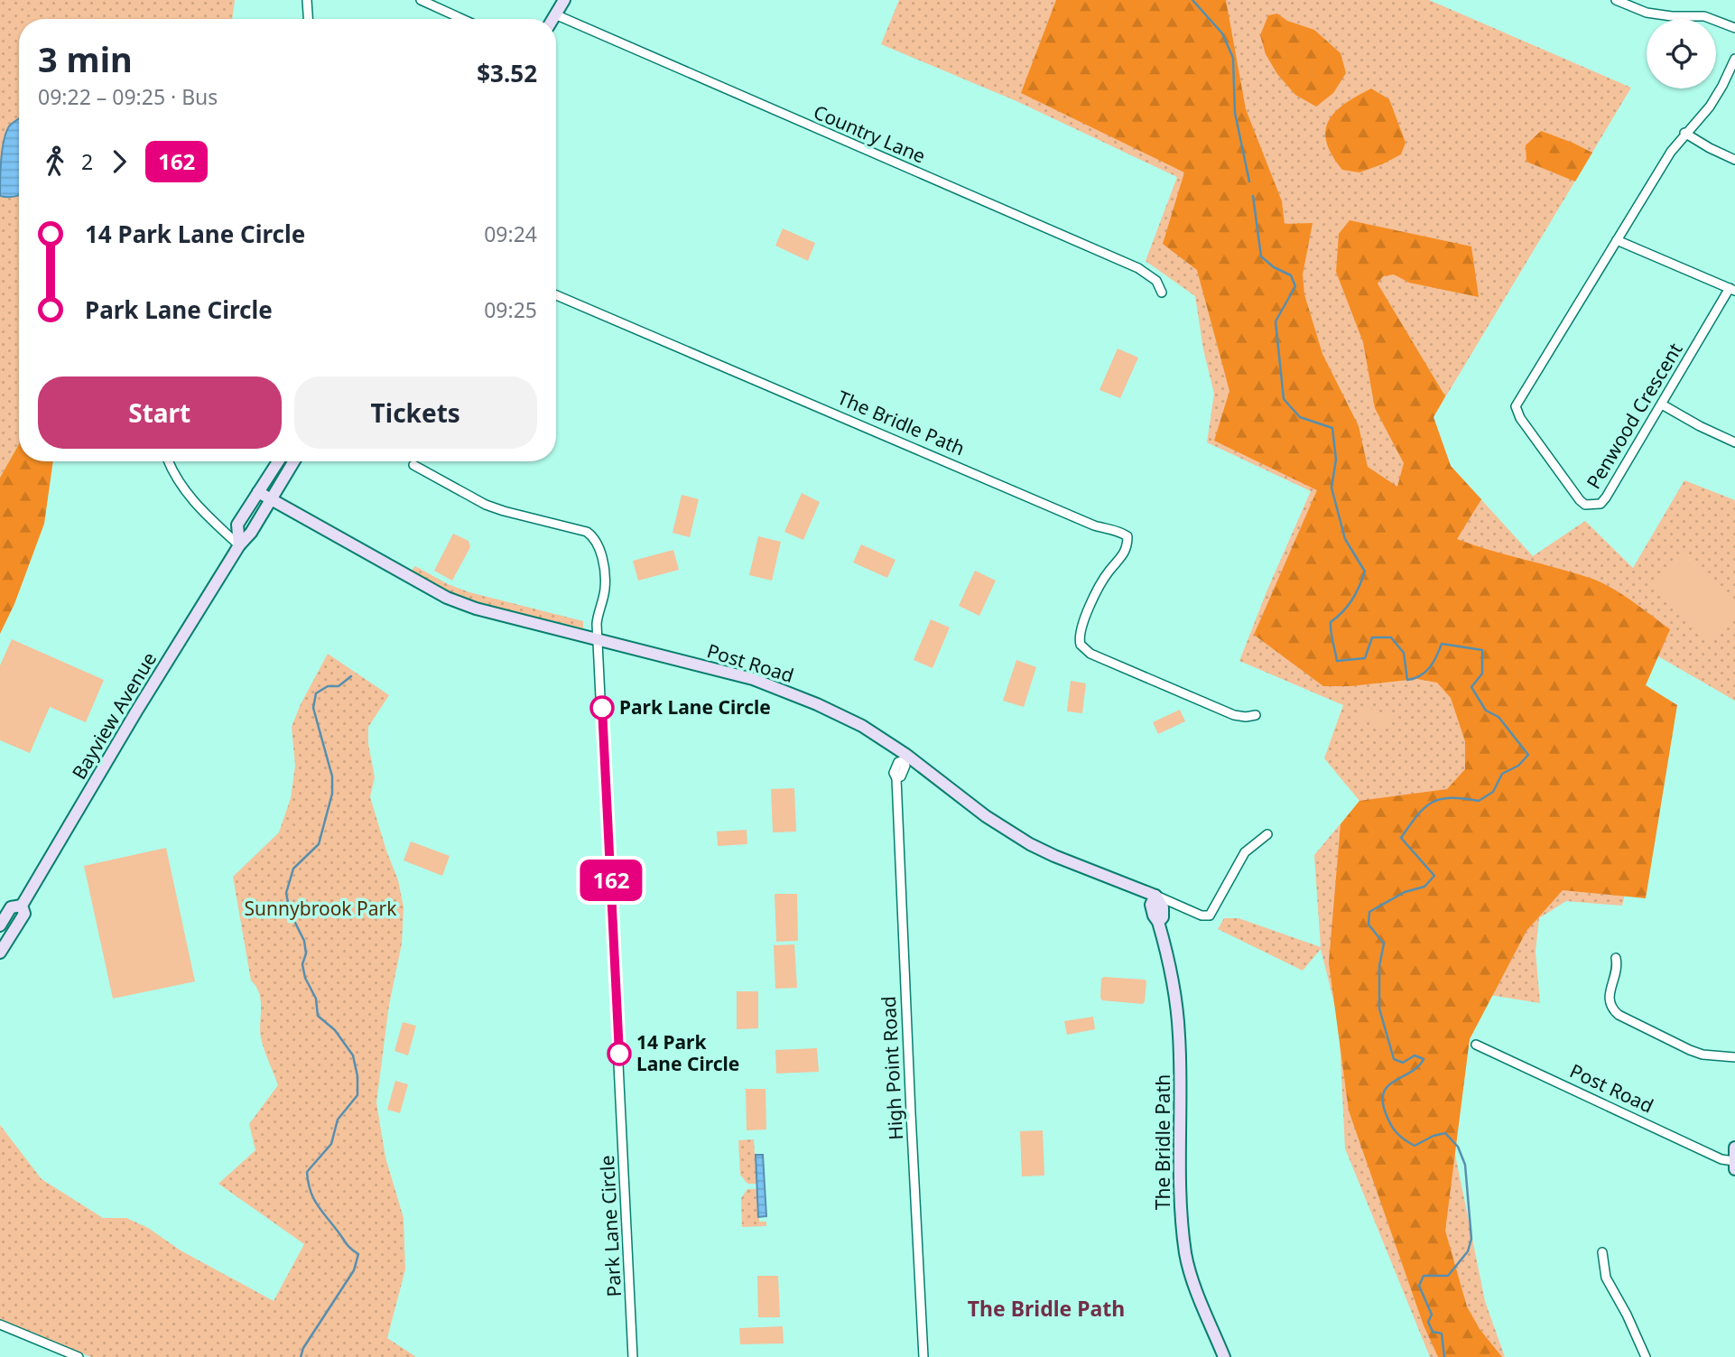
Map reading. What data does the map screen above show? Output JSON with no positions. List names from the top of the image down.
{
  "streets": {
    "street": [
      "Country Lane",
      "Penwood Crescent",
      "The Bridle Path",
      "Post Road",
      "Bayview Avenue",
      "High Point Road",
      "Park Lane Circle"
    ]
  },
  "crossings": [
    ["The Bridle Path", "Post Road"],
    ["Post Road", "Bayview Avenue"],
    ["Post Road", "High Point Road"],
    ["Post Road", "Park Lane Circle"]
  ],
  "districts": ["The Bridle Path"],
  "parks": ["Sunnybrook Park"],
  "places": ["Park Lane Circle", "14 Park Lane Circle"],
  "lines": ["bus line 162"],
  "page": {
    "on_map": "162",
    "heading": ["3 min", "09:22 – 09:25 · Bus", "$3.52"],
    "legs": ["2", "162"],
    "list": [
      {
        "name": "14 Park Lane Circle",
        "value": "09:24"
      },
      {
        "name": "Park Lane Circle",
        "value": "09:25"
      }
    ],
    "buttons": ["Start", "Tickets"]
  }
}
